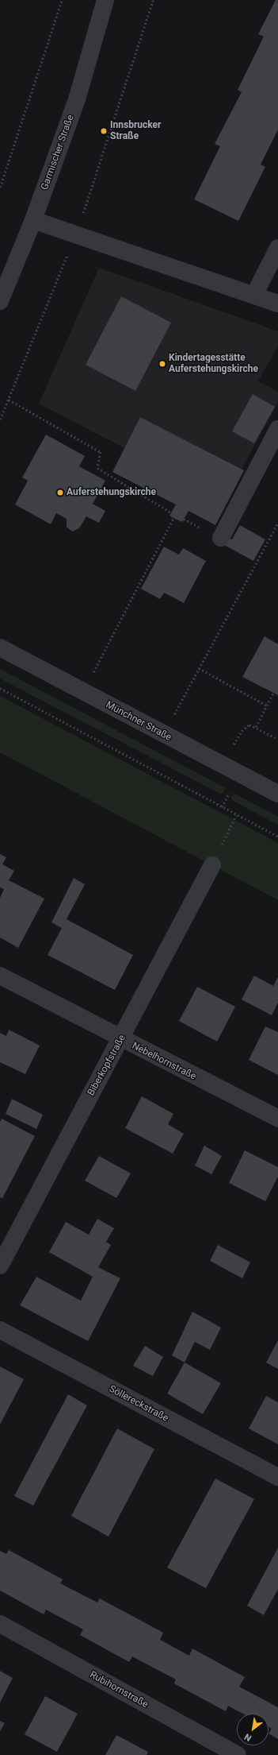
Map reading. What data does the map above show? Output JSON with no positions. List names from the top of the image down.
{
  "streets": {
    "street": [
      "Garmischer Straße",
      "Münchner Straße",
      "Nebelhornstraße",
      "Biberkopfstraße",
      "Söllereckstraße",
      "Rubihornstraße"
    ]
  },
  "crossings": [
    ["Nebelhornstraße", "Biberkopfstraße"]
  ],
  "places": ["Innsbrucker Straße", "Kindertagesstätte Auferstehungskirche", "Auferstehungskirche"],
  "north": "bottom left"
}
